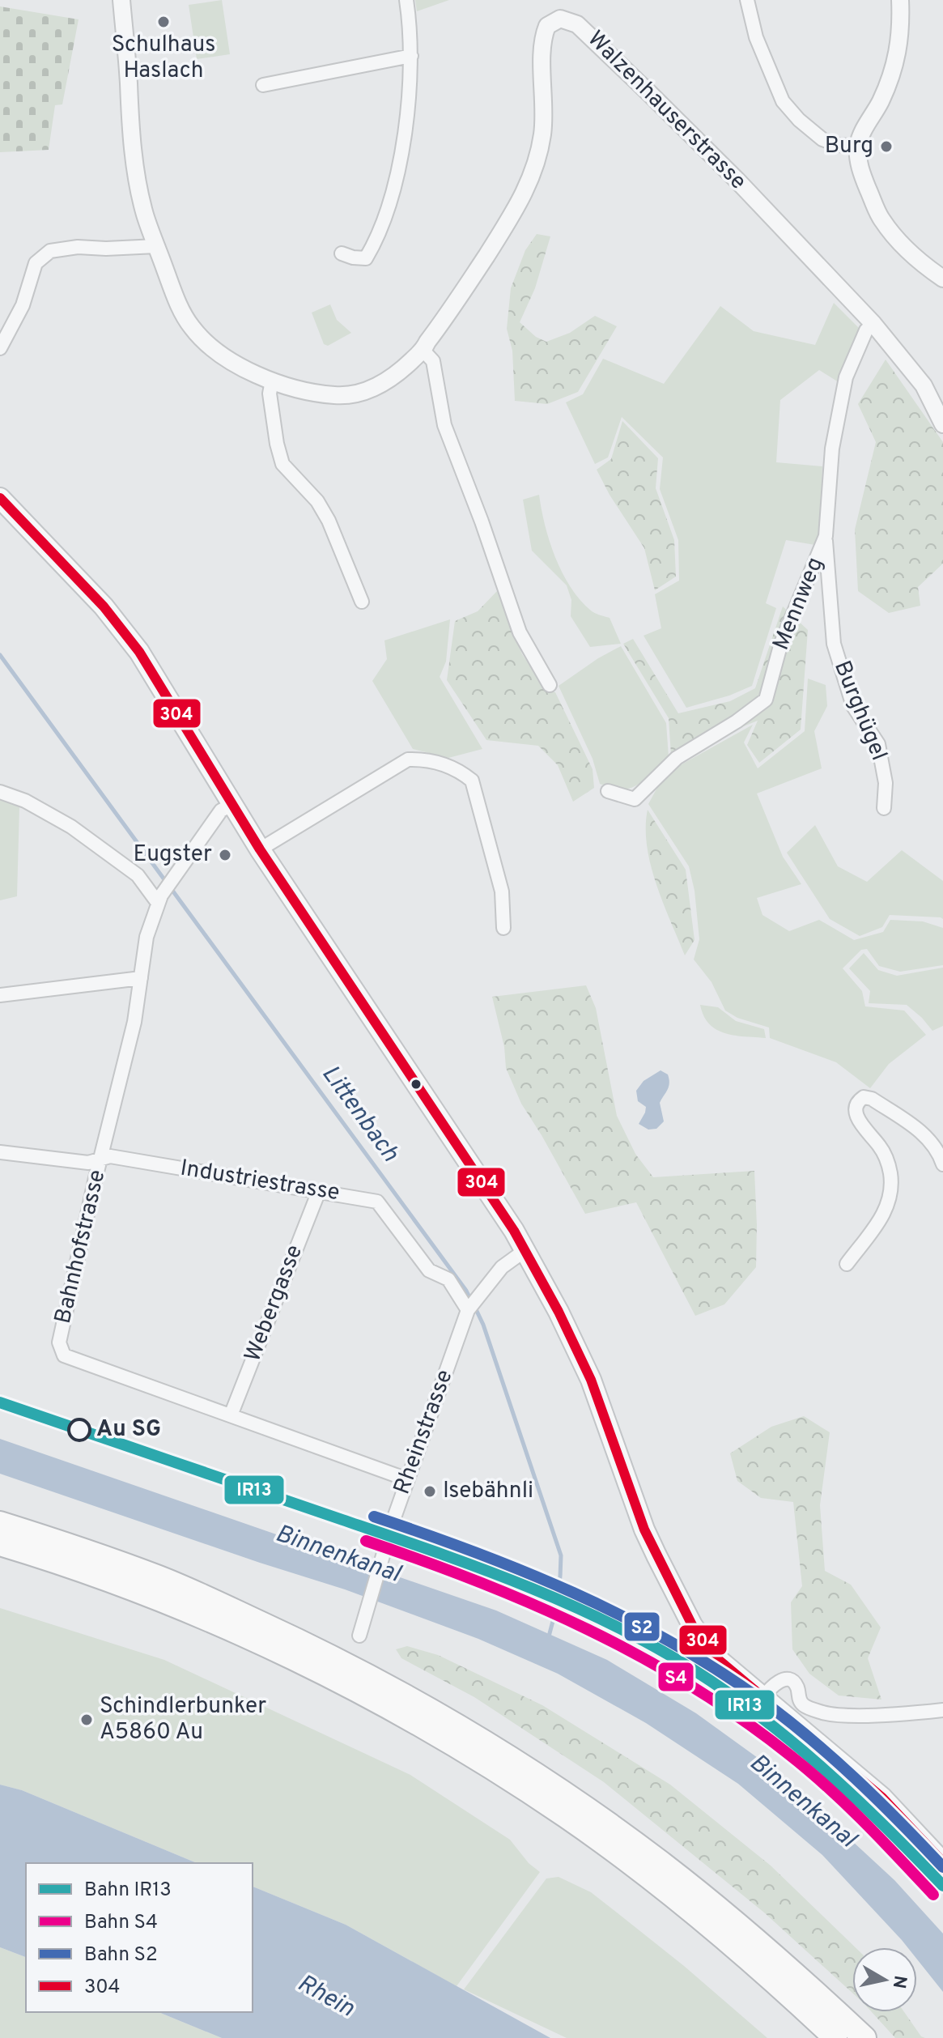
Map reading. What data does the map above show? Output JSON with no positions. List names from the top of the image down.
{
  "streets": {
    "street": [
      "Walzenhauserstrasse",
      "Mennweg",
      "Burghügel",
      "Industriestrasse",
      "Bahnhofstrasse",
      "Webergasse",
      "Rheinstrasse"
    ]
  },
  "crossings": [
    ["Walzenhauserstrasse", "Mennweg"],
    ["Mennweg", "Burghügel"],
    ["Industriestrasse", "Bahnhofstrasse"],
    ["Industriestrasse", "Webergasse"],
    ["Industriestrasse", "Rheinstrasse"],
    ["Bahnhofstrasse", "Webergasse"],
    ["Bahnhofstrasse", "Rheinstrasse"]
  ],
  "water": ["Littenbach", "Binnenkanal", "Rhein"],
  "places": [
    "Schulhaus Haslach",
    "Burg",
    "Eugster",
    "Au SG",
    "Isebähnli",
    "Schindlerbunker A5860 Au"
  ],
  "lines": [
    "transit line 304",
    "rail line IR13",
    "rail line S2",
    "rail line S4"
  ],
  "legend": [
    "Bahn IR13",
    "Bahn S4",
    "Bahn S2",
    "304"
  ],
  "north": "right"
}
